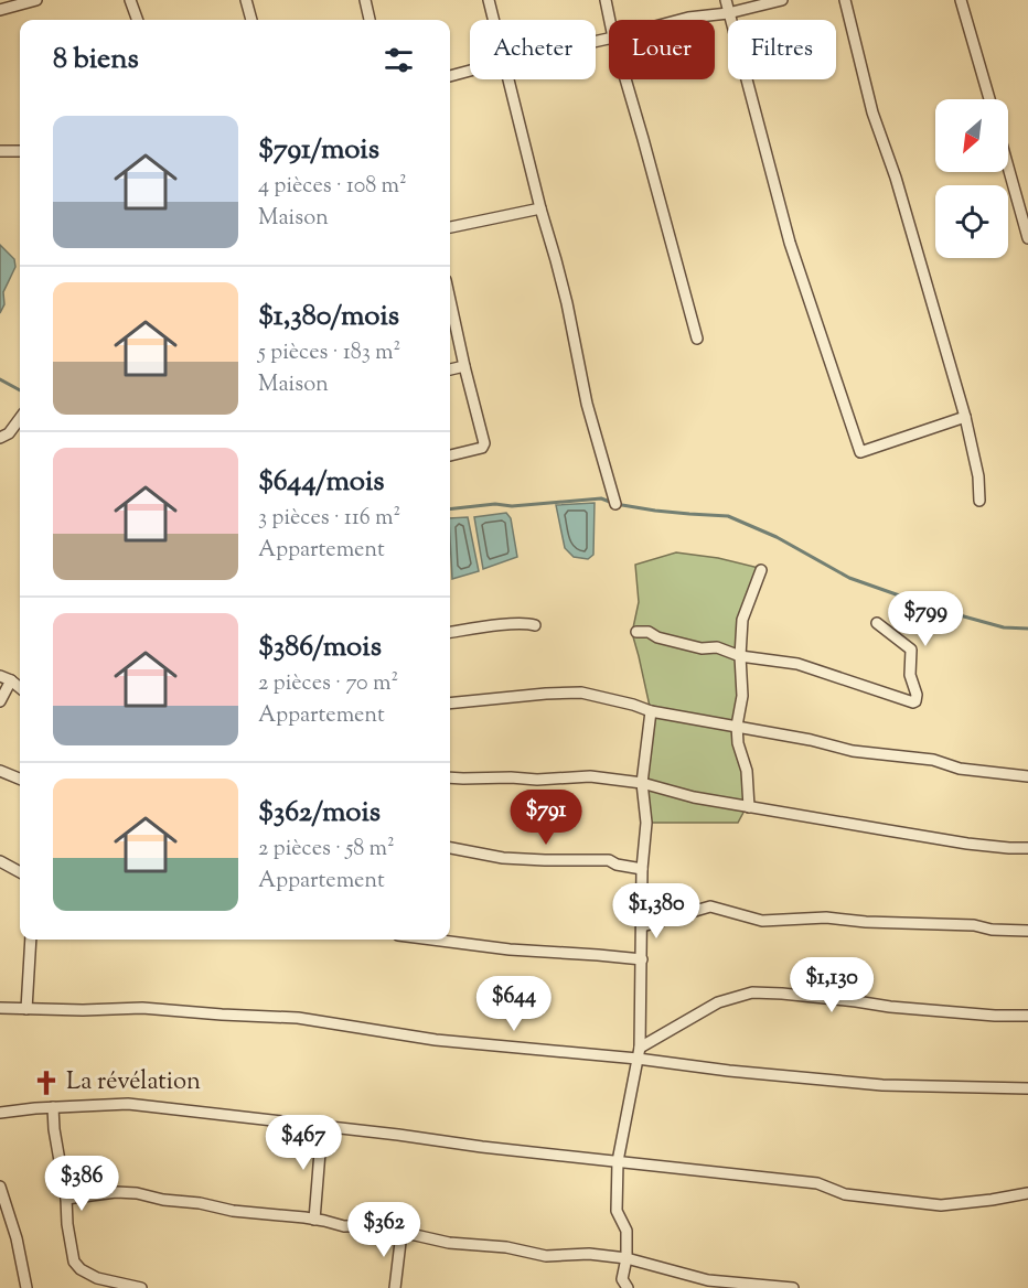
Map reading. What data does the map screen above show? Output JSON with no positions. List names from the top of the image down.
{
  "places": {
    "church": ["La révélation"]
  },
  "north": "bottom left",
  "page": {
    "chip": ["Acheter", "Louer", "Filtres"],
    "heading": "8 biens",
    "list": [
      {
        "name": "$791/mois",
        "note": "4 pièces · 108 m² · Maison"
      },
      {
        "name": "$1,380/mois",
        "note": "5 pièces · 183 m² · Maison"
      },
      {
        "name": "$644/mois",
        "note": "3 pièces · 116 m² · Appartement"
      },
      {
        "name": "$386/mois",
        "note": "2 pièces · 70 m² · Appartement"
      },
      {
        "name": "$362/mois",
        "note": "2 pièces · 58 m² · Appartement"
      }
    ],
    "price": [
      "$799",
      "$791",
      "$1,380",
      "$1,130",
      "$644",
      "$467",
      "$386",
      "$362"
    ]
  }
}
